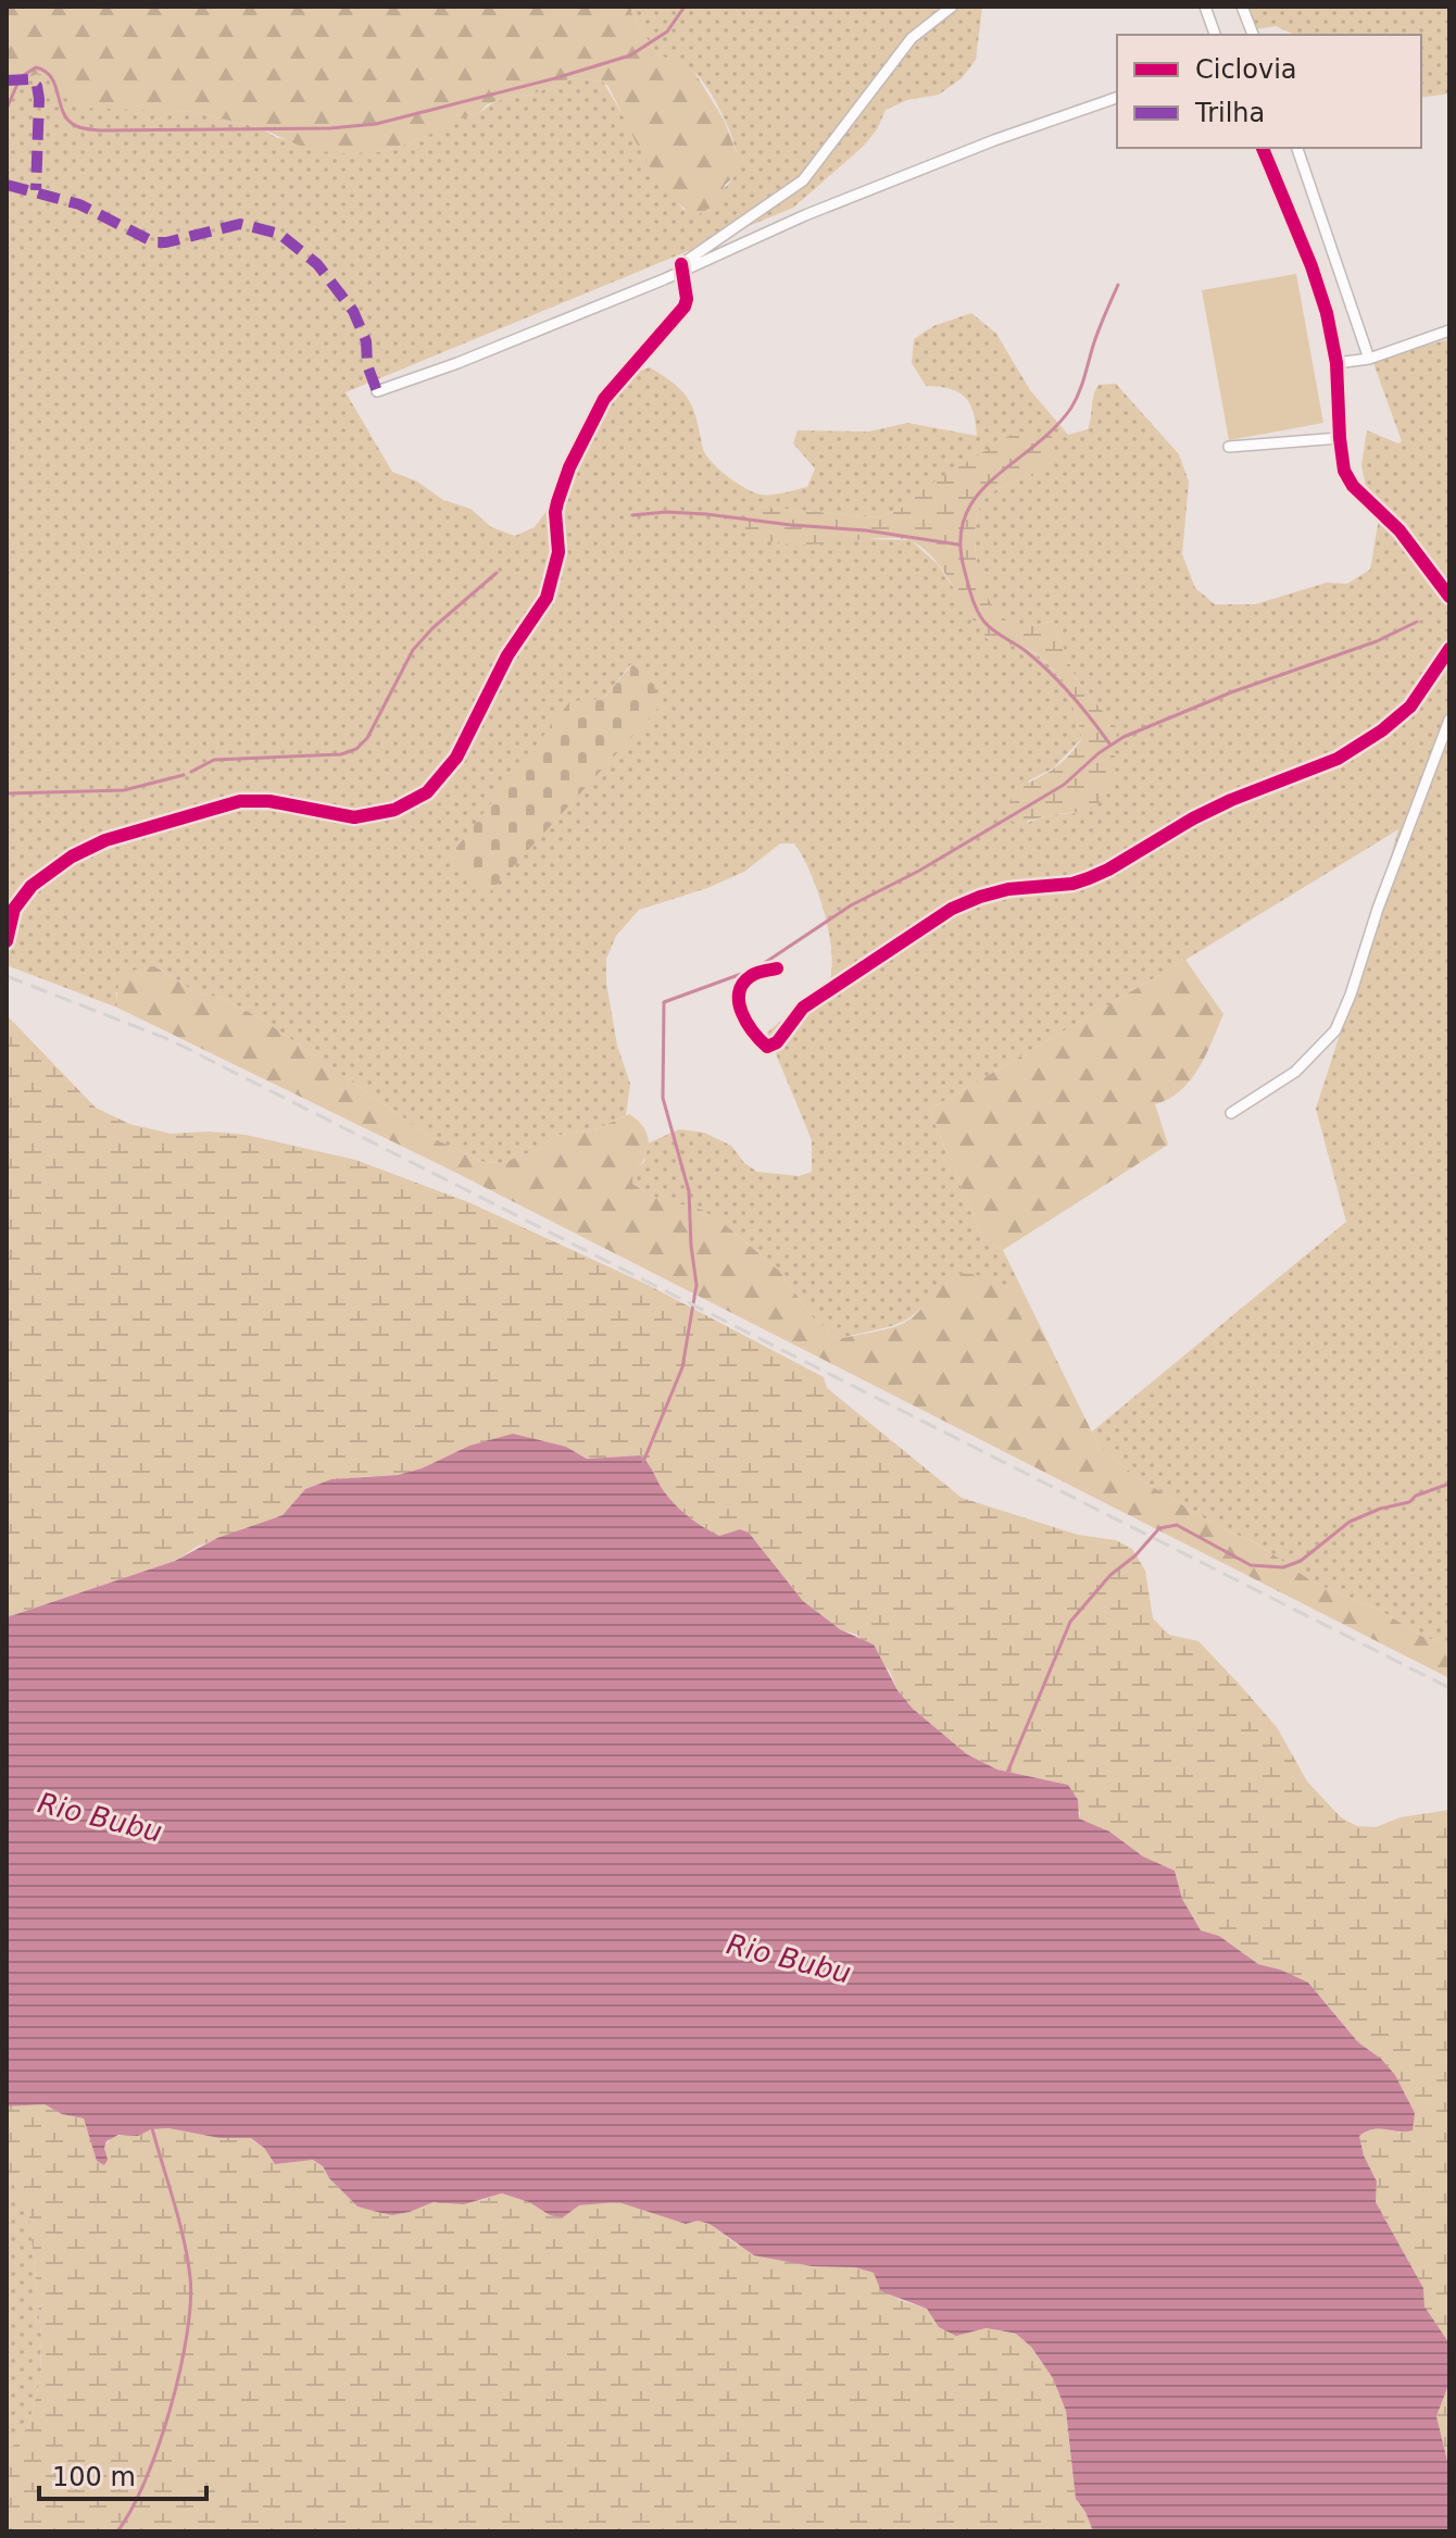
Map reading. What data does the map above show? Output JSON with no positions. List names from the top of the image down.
{
  "water": ["Rio Bubu"],
  "legend": ["Ciclovia", "Trilha"],
  "scale_bar": "100 m"
}
